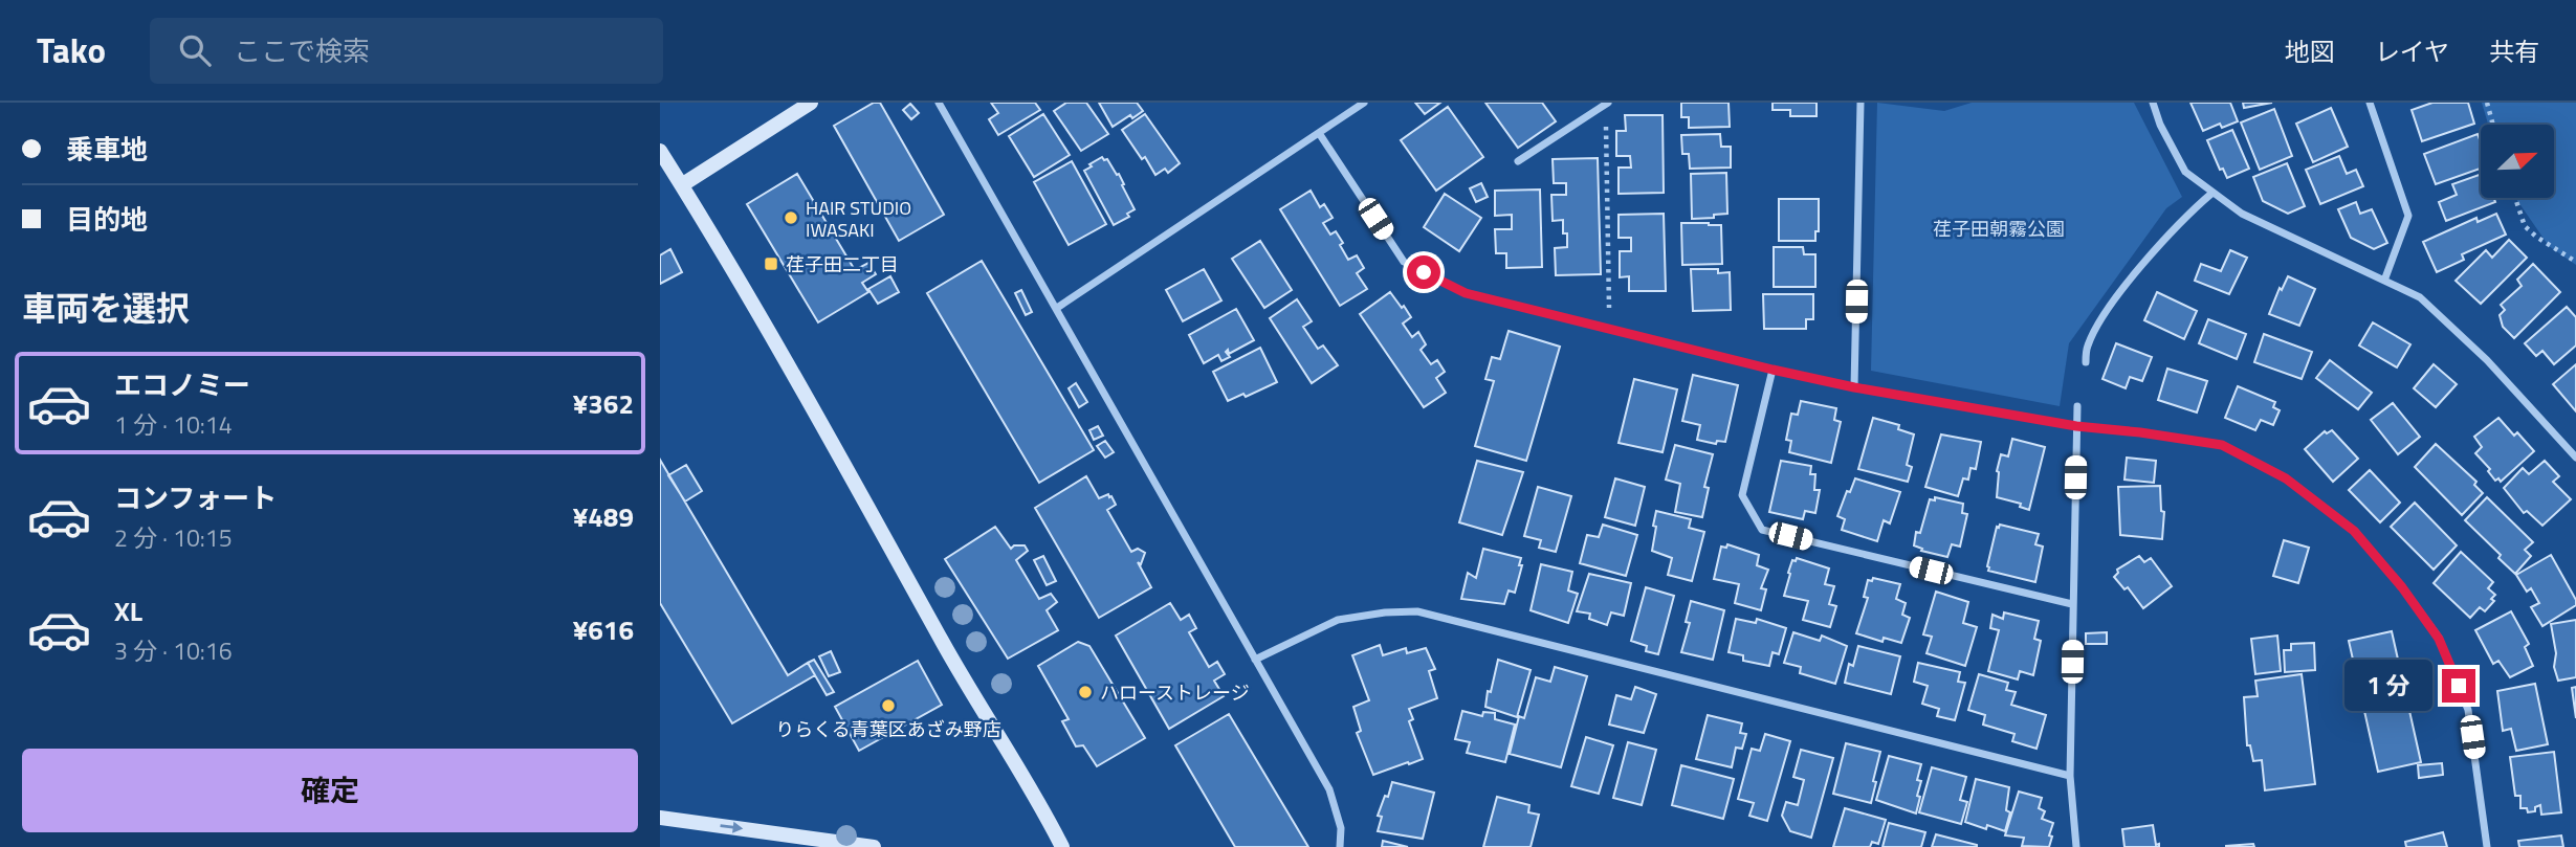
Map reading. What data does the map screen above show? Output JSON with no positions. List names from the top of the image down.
{
  "parks": ["荏子田朝霧公園"],
  "places": {
    "other": ["HAIR STUDIO IWASAKI", "ハローストレージ", "りらくる青葉区あざみ野店"],
    "transit": ["荏子田二丁目"]
  },
  "north": "top right",
  "page": {
    "header": "Tako",
    "search": "ここで検索",
    "nav": ["地図", "レイヤ", "共有"],
    "banner": ["乗車地", "目的地"],
    "heading": "車両を選択",
    "list": [
      {
        "name": "エコノミー",
        "note": "1 分 · 10:14",
        "value": "¥362"
      },
      {
        "name": "コンフォート",
        "note": "2 分 · 10:15",
        "value": "¥489"
      },
      {
        "name": "XL",
        "note": "3 分 · 10:16",
        "value": "¥616"
      }
    ],
    "bubble": "1 分",
    "buttons": "確定"
  }
}
